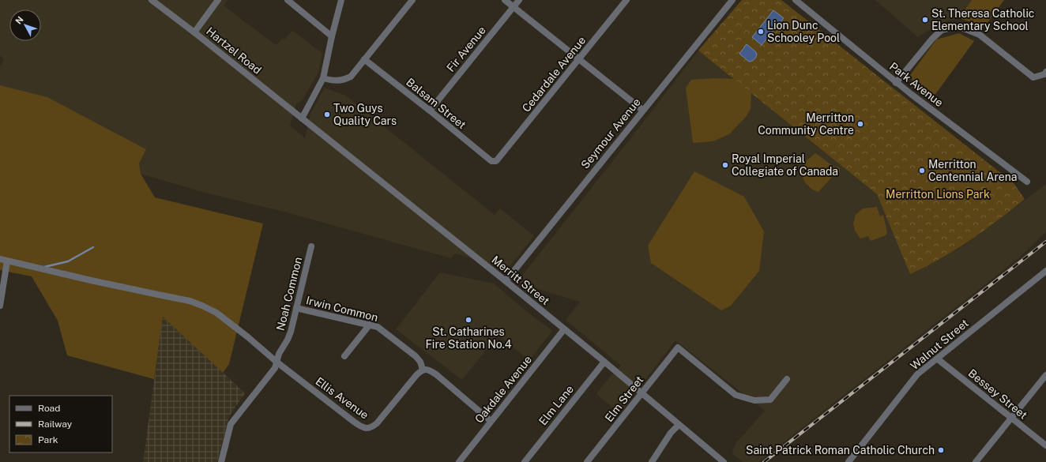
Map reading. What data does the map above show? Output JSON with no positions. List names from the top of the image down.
{
  "streets": {
    "street": [
      "Fir Avenue",
      "Hartzel Road",
      "Cedardale Avenue",
      "Park Avenue",
      "Balsam Street",
      "Seymour Avenue",
      "Merritt Street",
      "Noah Common",
      "Irwin Common",
      "Walnut Street",
      "Oakdale Avenue",
      "Bessey Street",
      "Ellis Avenue",
      "Elm Street",
      "Elm Lane"
    ]
  },
  "crossings": [
    ["Fir Avenue", "Balsam Street"],
    ["Hartzel Road", "Merritt Street"],
    ["Cedardale Avenue", "Balsam Street"],
    ["Seymour Avenue", "Merritt Street"],
    ["Merritt Street", "Oakdale Avenue"],
    ["Merritt Street", "Elm Street"],
    ["Merritt Street", "Elm Lane"],
    ["Noah Common", "Irwin Common"],
    ["Noah Common", "Ellis Avenue"],
    ["Irwin Common", "Ellis Avenue"],
    ["Walnut Street", "Bessey Street"]
  ],
  "parks": ["Merritton Lions Park"],
  "places": [
    "St. Theresa Catholic Elementary School",
    "Lion Dunc Schooley Pool",
    "Two Guys Quality Cars",
    "Merritton Community Centre",
    "Royal Imperial Collegiate of Canada",
    "Merritton Centennial Arena",
    "St. Catharines Fire Station No.4",
    "Saint Patrick Roman Catholic Church"
  ],
  "legend": ["Road", "Railway", "Park"],
  "north": "top left"
}
